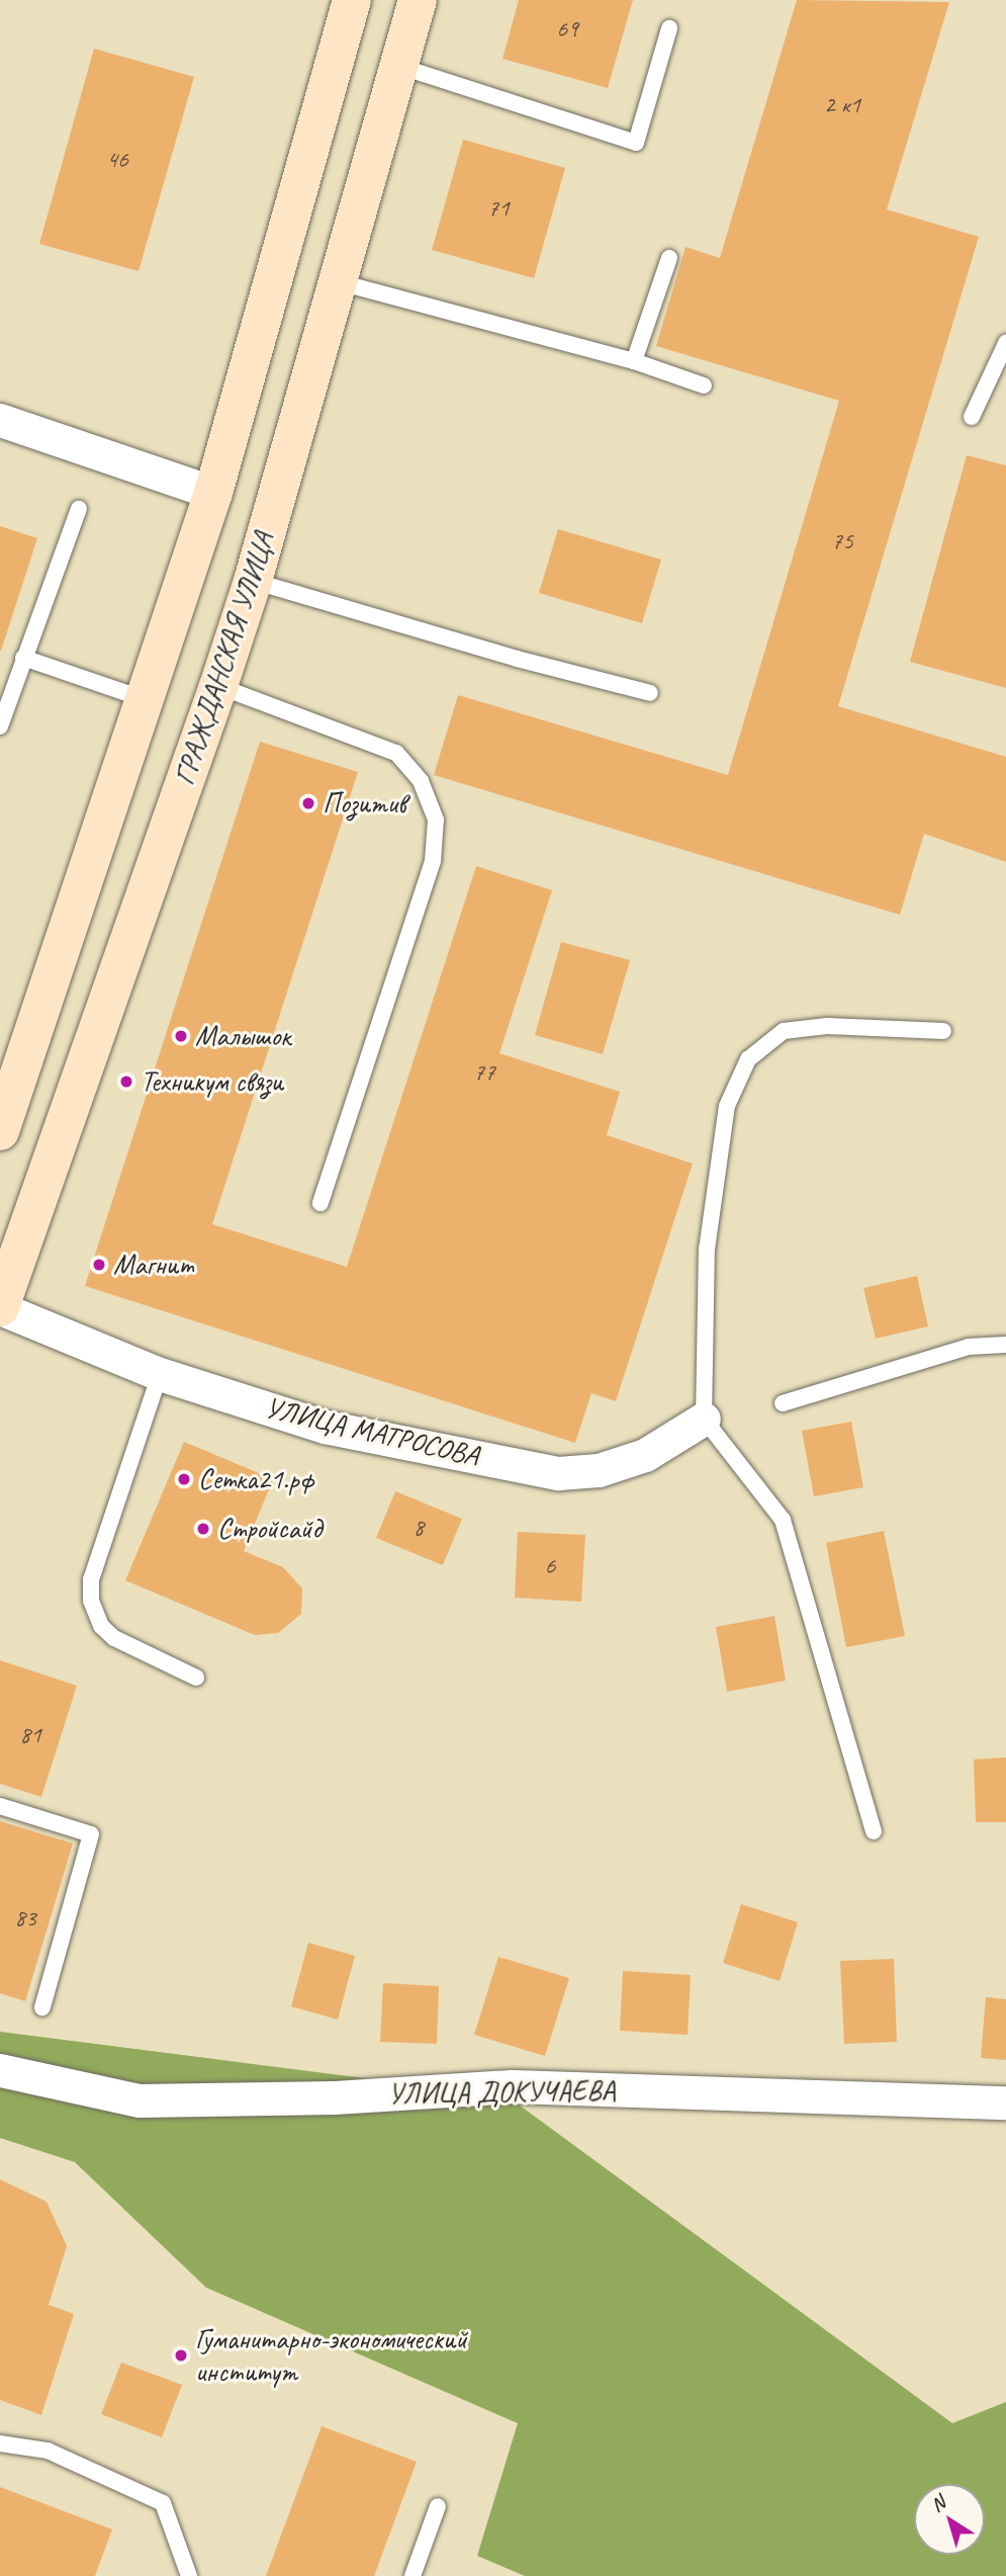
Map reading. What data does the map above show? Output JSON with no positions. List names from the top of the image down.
{
  "streets": {
    "main road": ["ГРАЖДАНСКАЯ УЛИЦА"],
    "street": ["УЛИЦА МАТРОСОВА", "УЛИЦА ДОКУЧАЕВА"]
  },
  "crossings": [
    ["ГРАЖДАНСКАЯ УЛИЦА", "УЛИЦА МАТРОСОВА"]
  ],
  "places": [
    "Позитив",
    "Малышок",
    "Техникум связи",
    "Магнит",
    "Сетка21.рф",
    "Стройсайд",
    "Гуманитарно-экономический институт"
  ],
  "house_numbers": [
    "69",
    "2 к1",
    "46",
    "71",
    "75",
    "77",
    "8",
    "6",
    "81",
    "83"
  ],
  "north": "top left"
}
